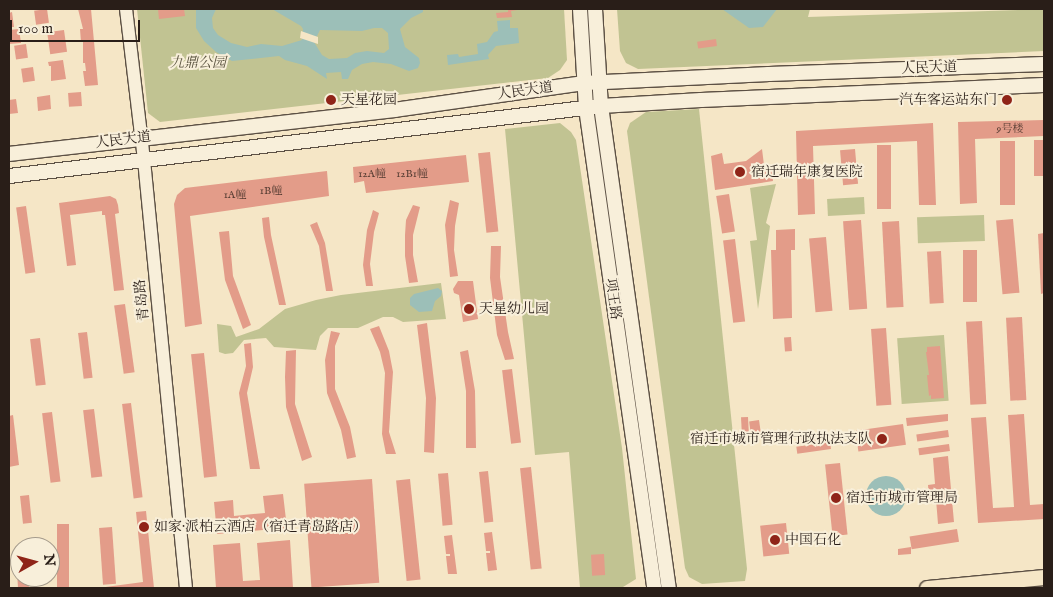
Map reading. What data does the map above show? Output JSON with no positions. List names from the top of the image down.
{
  "streets": {
    "main road": ["人民大道", "项王路"],
    "street": ["青岛路"]
  },
  "crossings": [
    ["人民大道", "项王路"],
    ["人民大道", "青岛路"]
  ],
  "parks": ["九鼎公园"],
  "places": [
    "天星花园",
    "汽车客运站东门",
    "宿迁瑞年康复医院",
    "天星幼儿园",
    "宿迁市城市管理行政执法支队",
    "宿迁市城市管理局",
    "如家·派柏云酒店（宿迁青岛路店）",
    "中国石化"
  ],
  "house_numbers": [
    "9号楼",
    "12A幢",
    "12B1幢",
    "1B幢",
    "1A幢"
  ],
  "scale_bar": "100 m",
  "north": "right"
}
